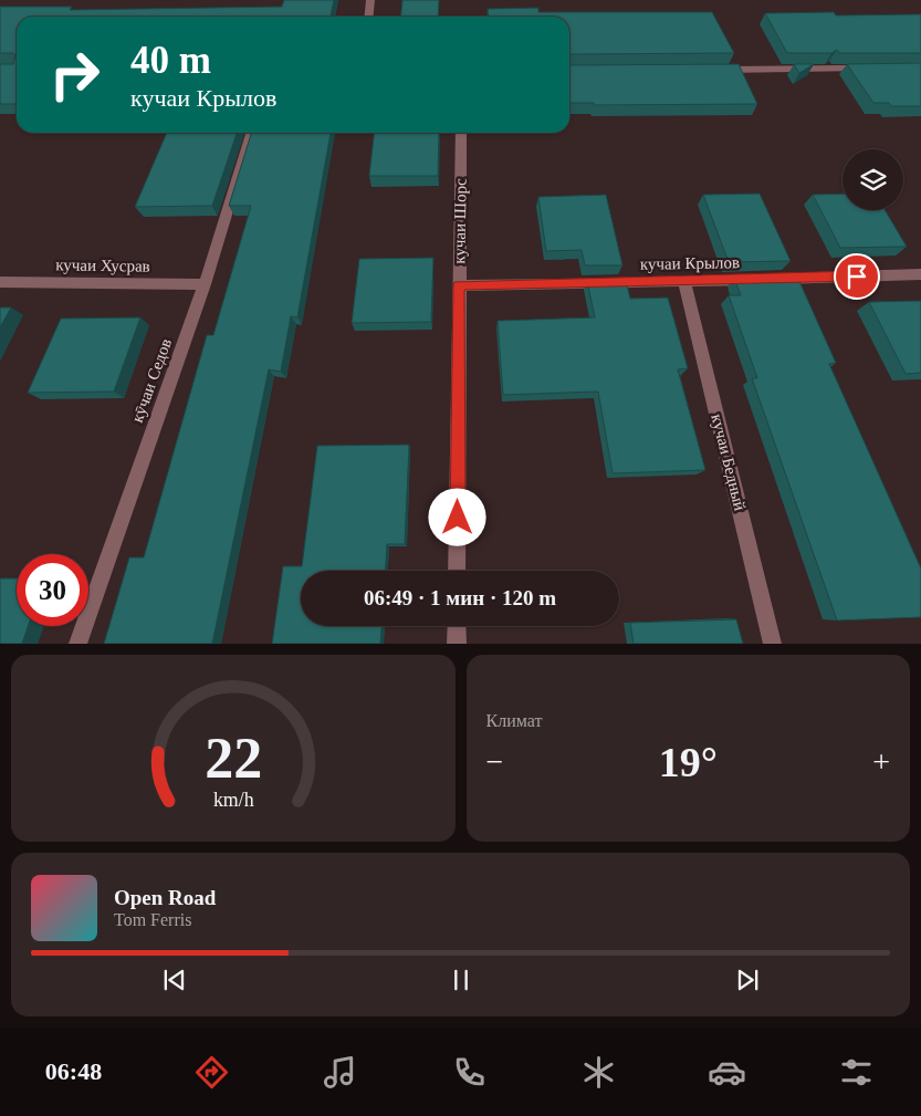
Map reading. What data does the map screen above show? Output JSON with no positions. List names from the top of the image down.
{
  "streets": {
    "street": [
      "кучаи Шорс",
      "кучаи Крылов",
      "кучаи Хусрав",
      "кӯчаи Седов",
      "кучаи Бедный"
    ]
  },
  "crossings": [
    ["кучаи Шорс", "кучаи Крылов"],
    ["кучаи Крылов", "кучаи Бедный"],
    ["кучаи Хусрав", "кӯчаи Седов"]
  ],
  "page": {
    "turn": ["40 m", "кучаи Крылов"],
    "limit": "30",
    "trip": "06:49 · 1 мин · 120 m",
    "tile": "Климат",
    "heat": ["−", "19°", "+"],
    "song": ["Open Road", "Tom Ferris"],
    "tabs": "06:48",
    "gauge": ["22", "km/h"]
  }
}
